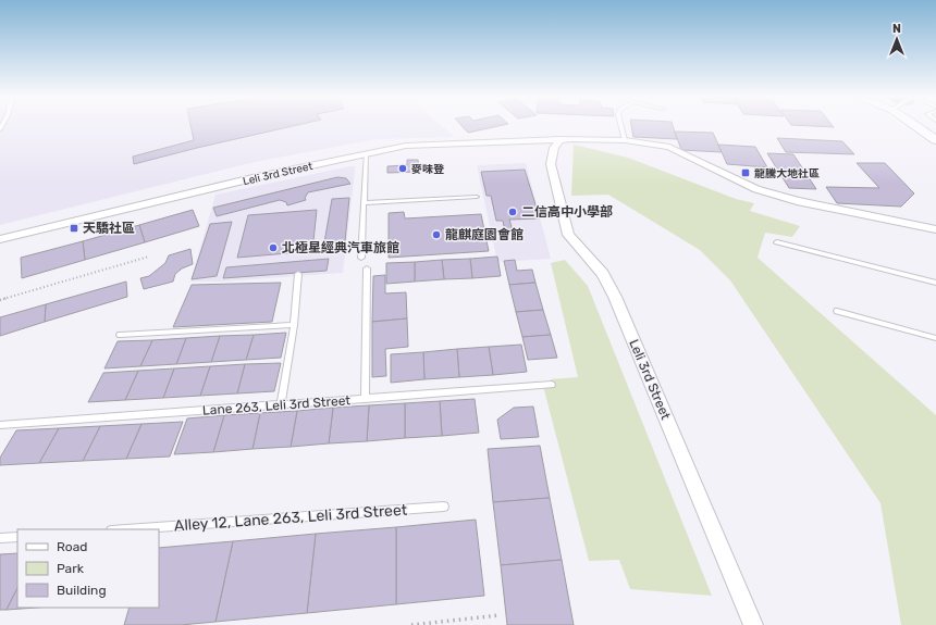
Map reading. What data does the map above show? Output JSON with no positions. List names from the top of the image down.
{
  "streets": {
    "street": ["Leli 3rd Street"],
    "lane": ["Lane 263, Leli 3rd Street", "Alley 12, Lane 263, Leli 3rd Street"]
  },
  "places": {
    "other": [
      "麥味登",
      "二信高中小學部",
      "龍麒庭園會館",
      "北極星經典汽車旅館"
    ],
    "transit": ["龍騰大地社區", "天驕社區"]
  },
  "legend": ["Road", "Park", "Building"],
  "north": "top"
}
